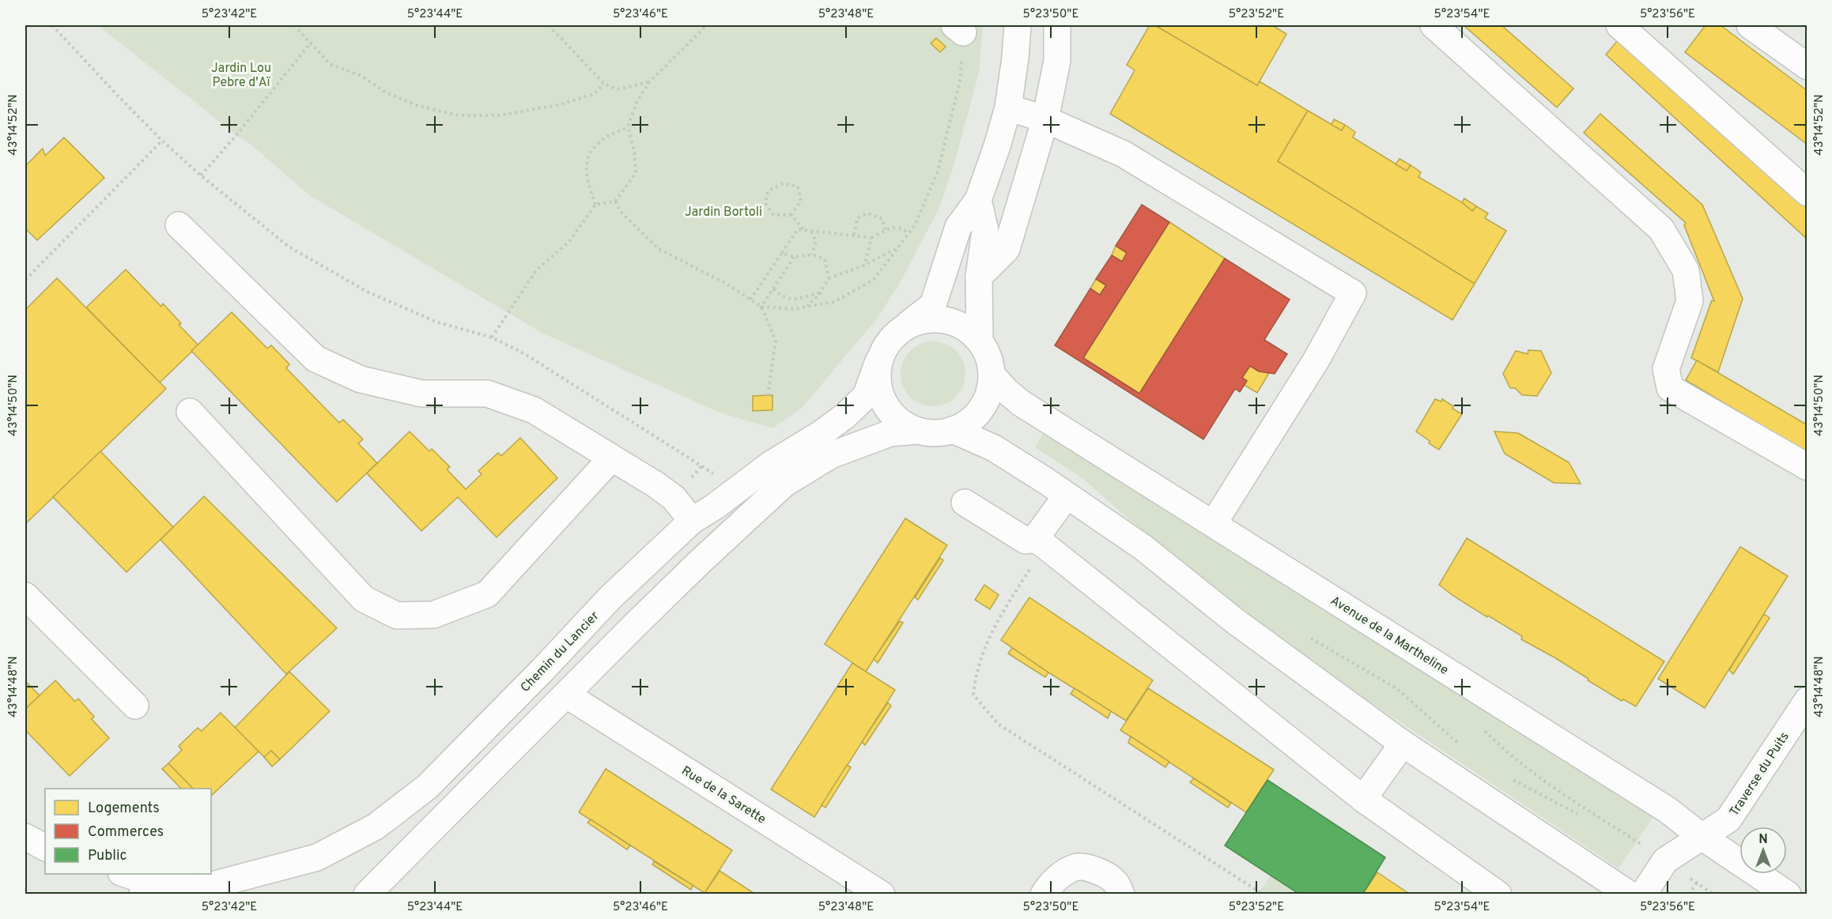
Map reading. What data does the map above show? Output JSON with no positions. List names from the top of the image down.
{
  "streets": {
    "street": [
      "Avenue de la Martheline",
      "Chemin du Lancier",
      "Traverse du Puits",
      "Rue de la Sarette"
    ]
  },
  "crossings": [
    ["Avenue de la Martheline", "Chemin du Lancier"],
    ["Avenue de la Martheline", "Traverse du Puits"]
  ],
  "parks": ["Jardin Lou Pebre d'Aï", "Jardin Bortoli"],
  "legend": ["Logements", "Commerces", "Public"],
  "north": "top",
  "coordinates": [
    "5°23'42\"E",
    "5°23'44\"E",
    "5°23'46\"E",
    "5°23'48\"E",
    "5°23'50\"E",
    "5°23'52\"E",
    "5°23'54\"E",
    "5°23'56\"E",
    "43°14'52\"N",
    "43°14'50\"N",
    "43°14'48\"N"
  ]
}
